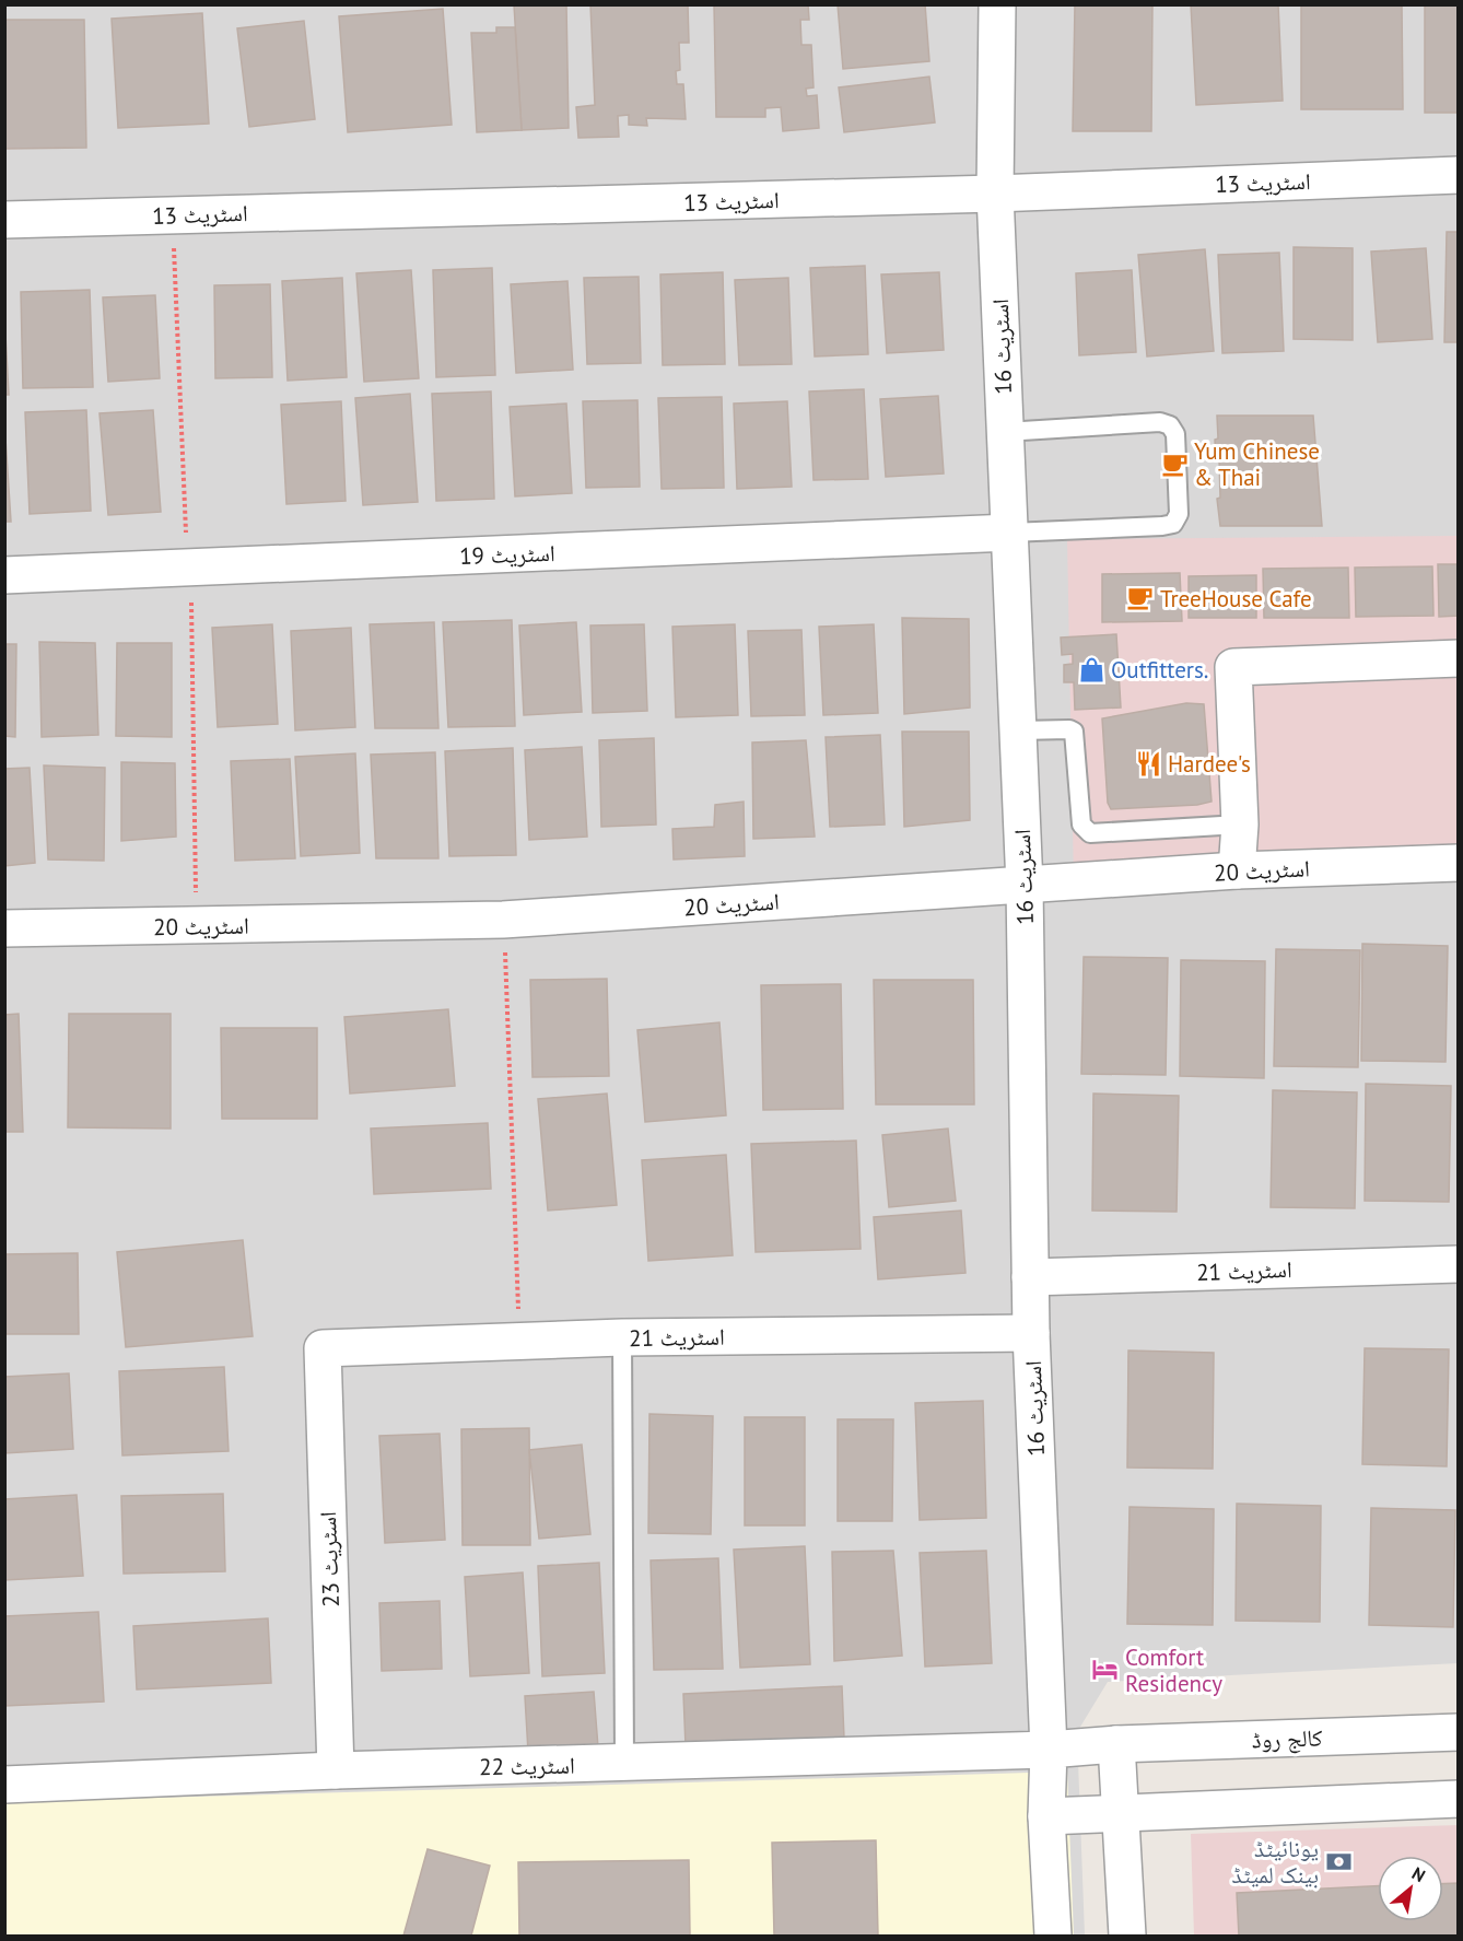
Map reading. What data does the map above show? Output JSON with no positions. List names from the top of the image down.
{
  "streets": {
    "street": [
      "اسٹریٹ 13",
      "اسٹریٹ 16",
      "اسٹریٹ 19",
      "اسٹریٹ 20",
      "اسٹریٹ 21",
      "اسٹریٹ 23",
      "کالج روڈ",
      "اسٹریٹ 22"
    ]
  },
  "crossings": [
    ["اسٹریٹ 13", "اسٹریٹ 16"],
    ["اسٹریٹ 16", "اسٹریٹ 19"],
    ["اسٹریٹ 16", "اسٹریٹ 20"],
    ["اسٹریٹ 16", "اسٹریٹ 21"],
    ["اسٹریٹ 16", "کالج روڈ"],
    ["اسٹریٹ 16", "اسٹریٹ 22"],
    ["اسٹریٹ 21", "اسٹریٹ 23"],
    ["اسٹریٹ 23", "اسٹریٹ 22"],
    ["کالج روڈ", "اسٹریٹ 22"]
  ],
  "places": {
    "cafe": ["Yum Chinese & Thai", "TreeHouse Cafe"],
    "shop": ["Outfitters."],
    "restaurant": ["Hardee's"],
    "hotel": ["Comfort Residency"],
    "bank": ["یونائیٹڈ بینک لمیٹڈ"]
  },
  "north": "top right"
}
